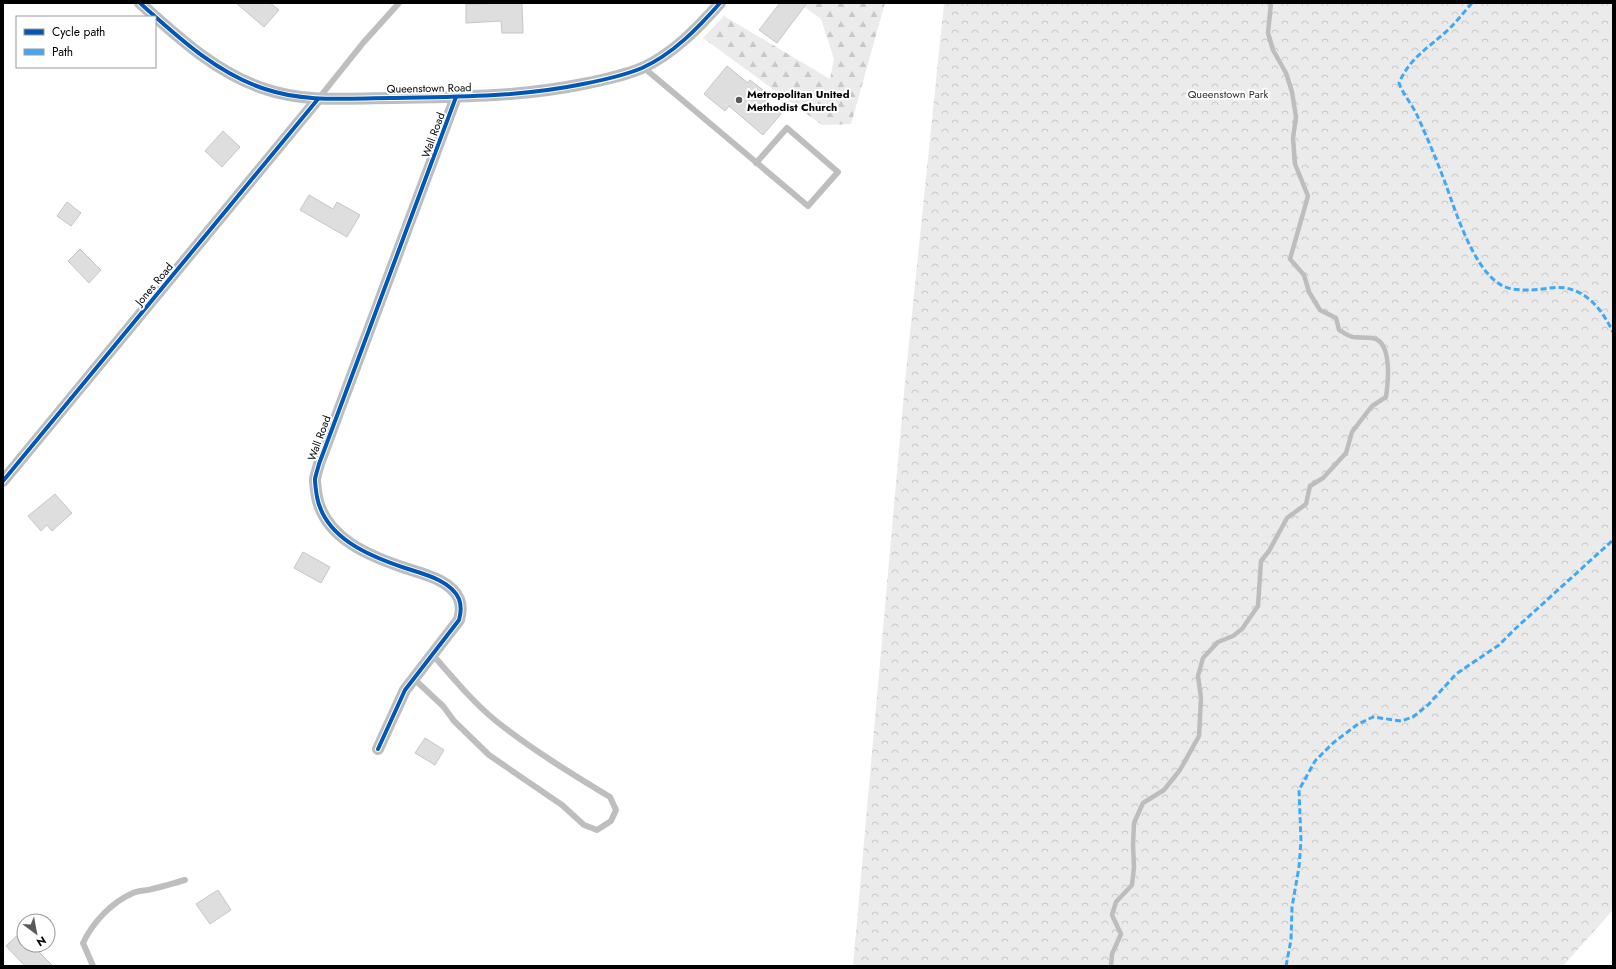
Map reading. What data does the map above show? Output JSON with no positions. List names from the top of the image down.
{
  "streets": {
    "street": ["Queenstown Road", "Wall Road", "Jones Road"]
  },
  "crossings": [
    ["Queenstown Road", "Wall Road"],
    ["Queenstown Road", "Jones Road"]
  ],
  "parks": ["Queenstown Park"],
  "places": ["Metropolitan United Methodist Church"],
  "legend": ["Cycle path", "Path"],
  "north": "bottom right"
}
